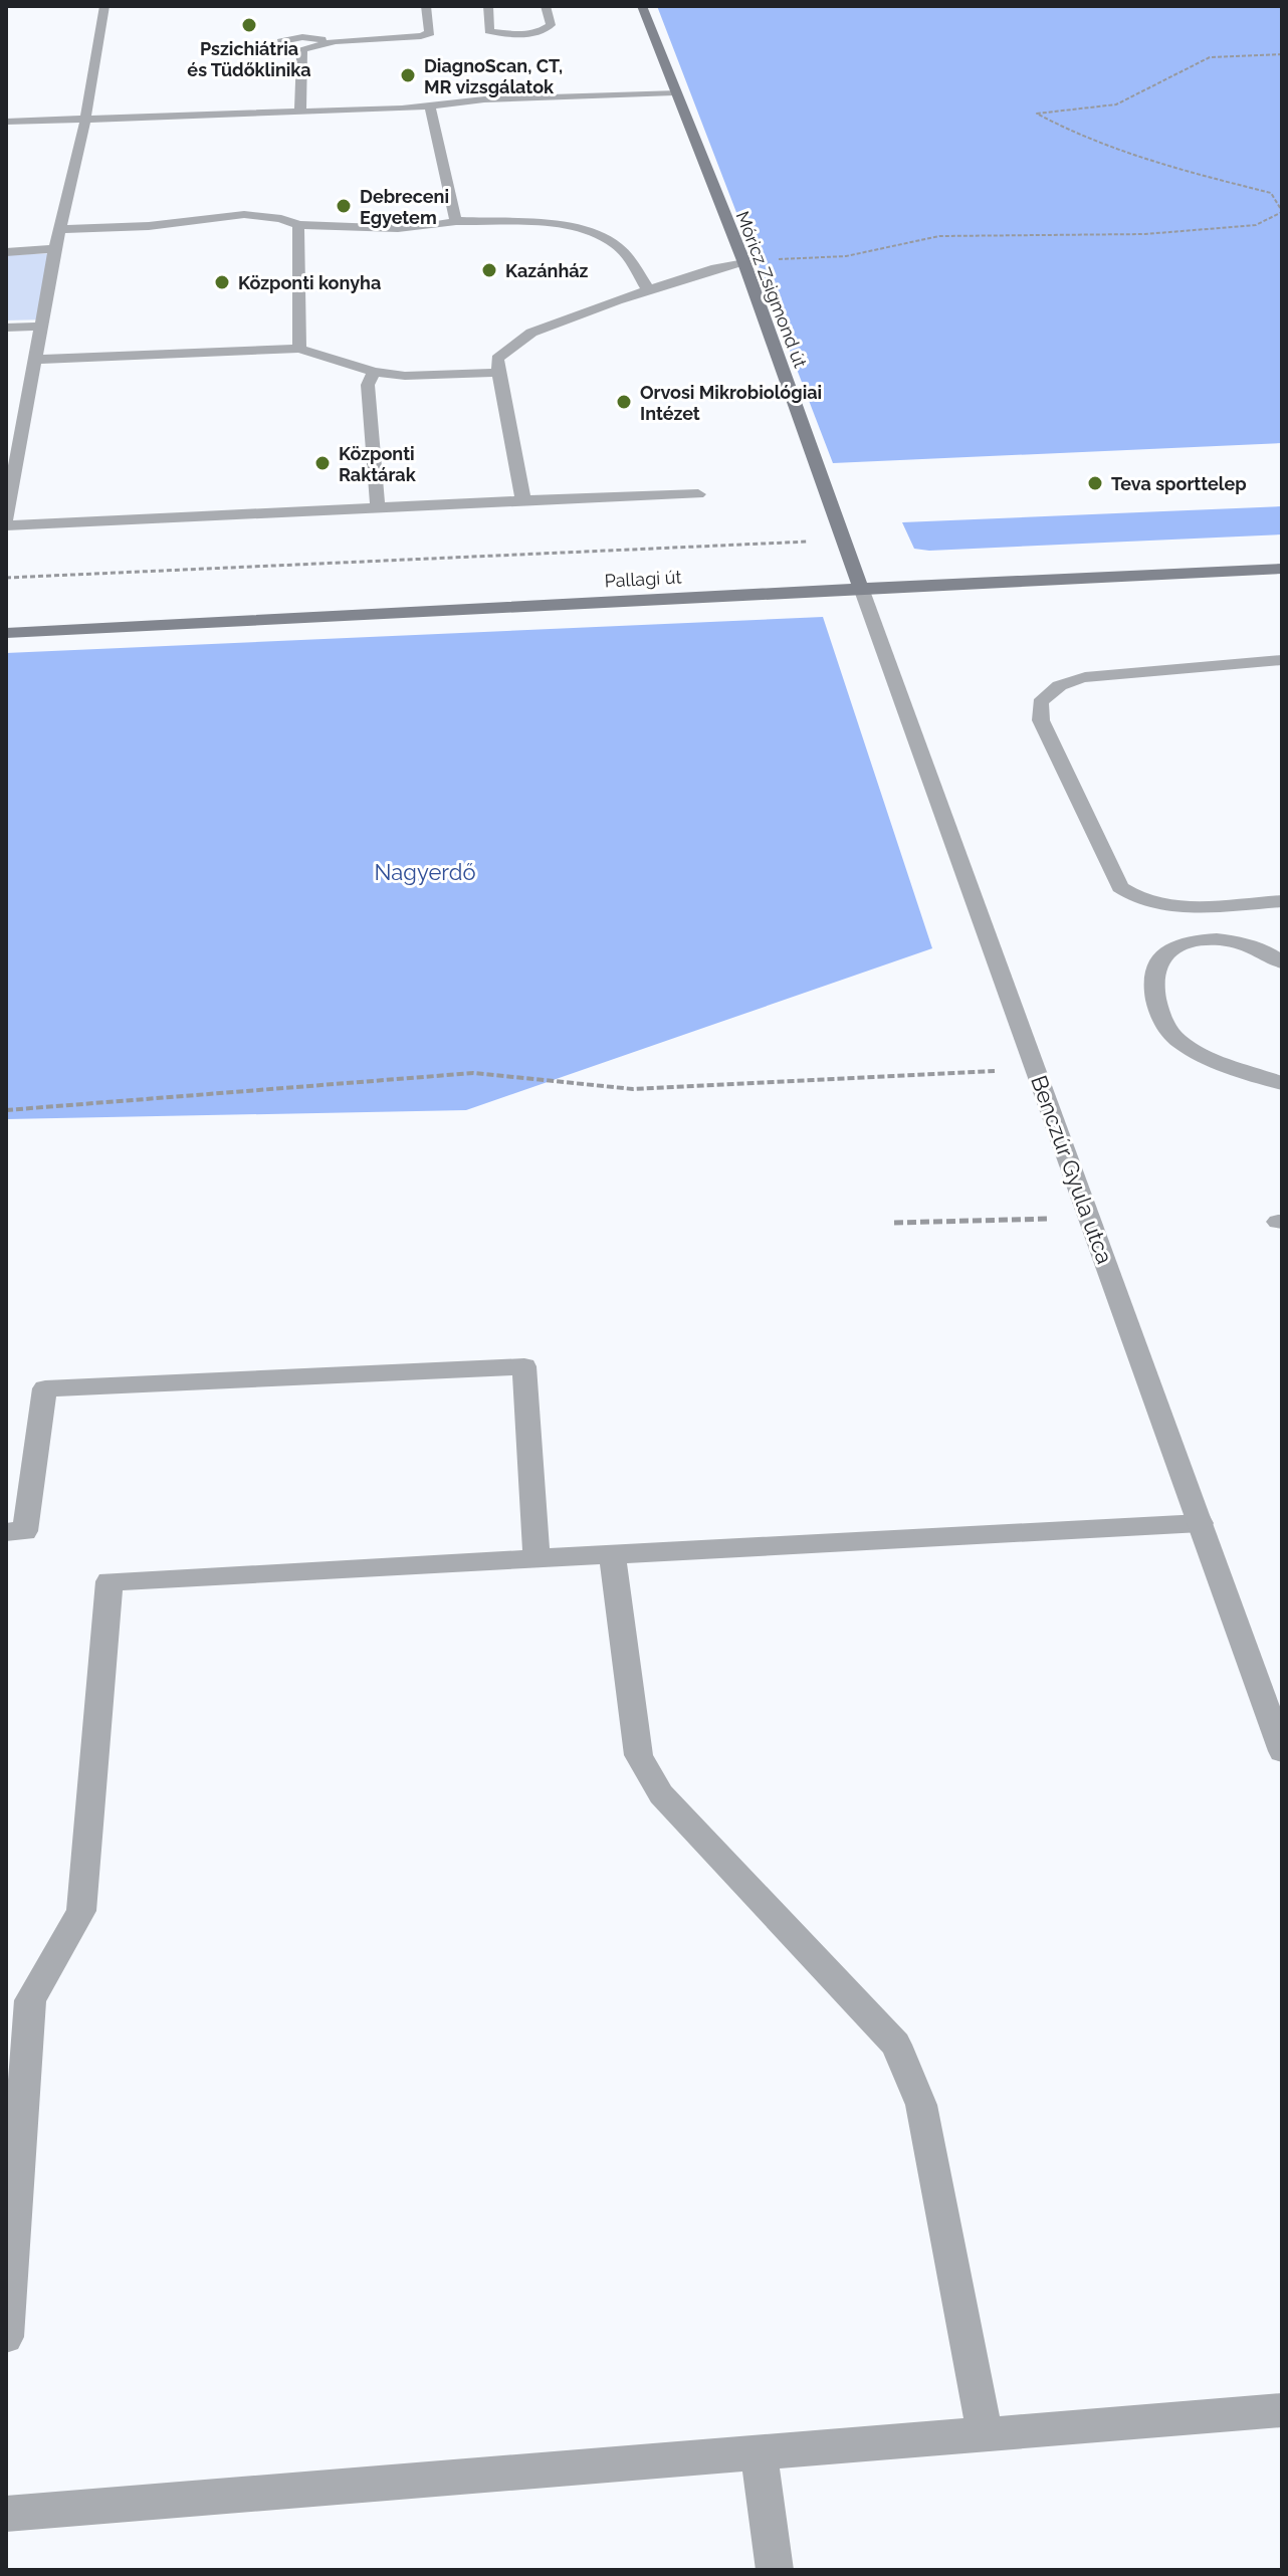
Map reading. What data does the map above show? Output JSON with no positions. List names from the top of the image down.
{
  "streets": {
    "street": ["Móricz Zsigmond út", "Pallagi út", "Benczúr Gyula utca"]
  },
  "crossings": [
    ["Móricz Zsigmond út", "Pallagi út"],
    ["Móricz Zsigmond út", "Benczúr Gyula utca"],
    ["Pallagi út", "Benczúr Gyula utca"]
  ],
  "parks": ["Nagyerdő"],
  "places": [
    "Pszichiátria és Tüdőklinika",
    "DiagnoScan, CT, MR vizsgálatok",
    "Debreceni Egyetem",
    "Kazánház",
    "Központi konyha",
    "Orvosi Mikrobiológiai Intézet",
    "Központi Raktárak",
    "Teva sporttelep"
  ]
}
